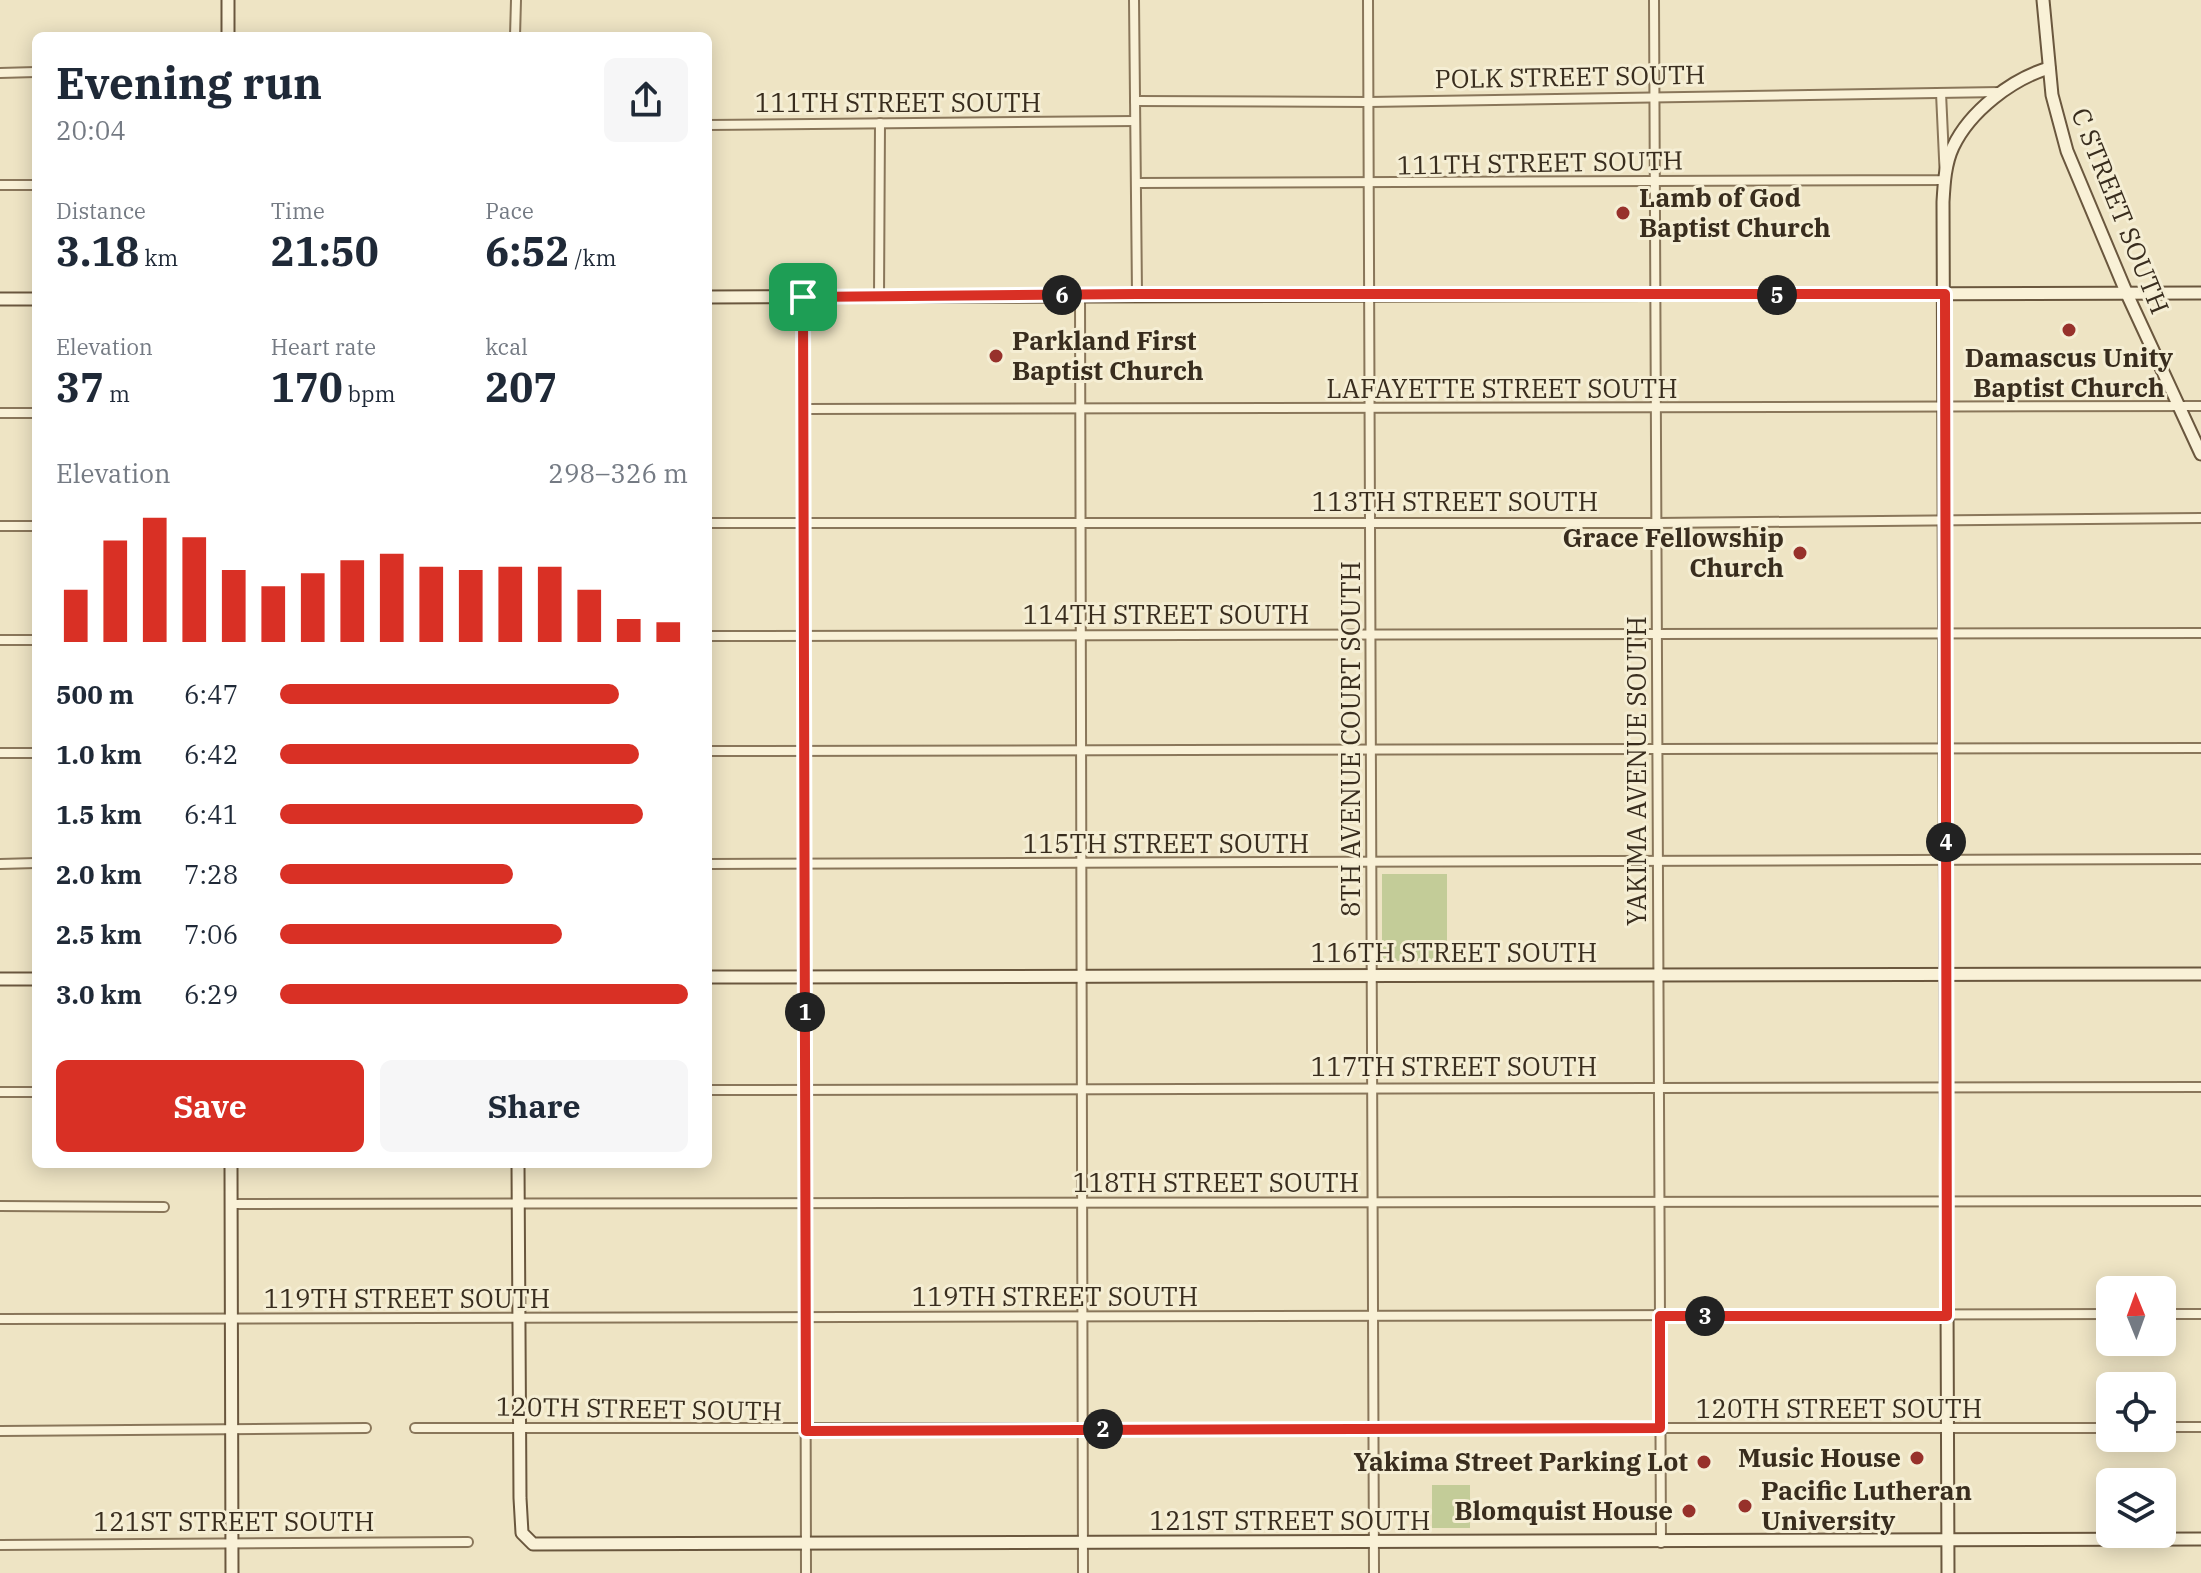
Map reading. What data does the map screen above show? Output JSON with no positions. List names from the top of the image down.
{
  "streets": {
    "street": [
      "POLK STREET SOUTH",
      "111TH STREET SOUTH",
      "C STREET SOUTH",
      "LAFAYETTE STREET SOUTH",
      "113TH STREET SOUTH",
      "114TH STREET SOUTH",
      "8TH AVENUE COURT SOUTH",
      "YAKIMA AVENUE SOUTH",
      "115TH STREET SOUTH",
      "116TH STREET SOUTH",
      "117TH STREET SOUTH",
      "118TH STREET SOUTH",
      "119TH STREET SOUTH",
      "120TH STREET SOUTH",
      "121ST STREET SOUTH"
    ]
  },
  "crossings": [
    ["POLK STREET SOUTH", "8TH AVENUE COURT SOUTH"],
    ["POLK STREET SOUTH", "YAKIMA AVENUE SOUTH"],
    ["111TH STREET SOUTH", "8TH AVENUE COURT SOUTH"],
    ["111TH STREET SOUTH", "YAKIMA AVENUE SOUTH"],
    ["C STREET SOUTH", "LAFAYETTE STREET SOUTH"],
    ["LAFAYETTE STREET SOUTH", "8TH AVENUE COURT SOUTH"],
    ["LAFAYETTE STREET SOUTH", "YAKIMA AVENUE SOUTH"],
    ["113TH STREET SOUTH", "8TH AVENUE COURT SOUTH"],
    ["113TH STREET SOUTH", "YAKIMA AVENUE SOUTH"],
    ["114TH STREET SOUTH", "8TH AVENUE COURT SOUTH"],
    ["114TH STREET SOUTH", "YAKIMA AVENUE SOUTH"],
    ["8TH AVENUE COURT SOUTH", "115TH STREET SOUTH"],
    ["8TH AVENUE COURT SOUTH", "116TH STREET SOUTH"],
    ["8TH AVENUE COURT SOUTH", "117TH STREET SOUTH"],
    ["8TH AVENUE COURT SOUTH", "118TH STREET SOUTH"],
    ["8TH AVENUE COURT SOUTH", "119TH STREET SOUTH"],
    ["8TH AVENUE COURT SOUTH", "120TH STREET SOUTH"],
    ["8TH AVENUE COURT SOUTH", "121ST STREET SOUTH"],
    ["YAKIMA AVENUE SOUTH", "115TH STREET SOUTH"],
    ["YAKIMA AVENUE SOUTH", "116TH STREET SOUTH"],
    ["YAKIMA AVENUE SOUTH", "117TH STREET SOUTH"],
    ["YAKIMA AVENUE SOUTH", "118TH STREET SOUTH"],
    ["YAKIMA AVENUE SOUTH", "119TH STREET SOUTH"],
    ["YAKIMA AVENUE SOUTH", "120TH STREET SOUTH"],
    ["YAKIMA AVENUE SOUTH", "121ST STREET SOUTH"],
    ["120TH STREET SOUTH", "121ST STREET SOUTH"]
  ],
  "places": [
    "Lamb of God Baptist Church",
    "Damascus Unity Baptist Church",
    "Parkland First Baptist Church",
    "Grace Fellowship Church",
    "Music House",
    "Yakima Street Parking Lot",
    "Pacific Lutheran University",
    "Blomquist House"
  ],
  "north": "top",
  "page": {
    "heading": ["Evening run", "20:04"],
    "stats": [
      ["Distance", "3.18 km"],
      ["Time", "21:50"],
      ["Pace", "6:52 /km"],
      ["Elevation", "37 m"],
      ["Heart rate", "170 bpm"],
      ["kcal", "207"]
    ],
    "pins": [
      "5",
      "6",
      "4",
      "1",
      "3",
      "2"
    ],
    "chart": ["Elevation", "298–326 m"],
    "list": [
      {
        "name": "500 m",
        "note": "6:47"
      },
      {
        "name": "1.0 km",
        "note": "6:42"
      },
      {
        "name": "1.5 km",
        "note": "6:41"
      },
      {
        "name": "2.0 km",
        "note": "7:28"
      },
      {
        "name": "2.5 km",
        "note": "7:06"
      },
      {
        "name": "3.0 km",
        "note": "6:29"
      }
    ],
    "buttons": ["Save", "Share"]
  }
}
